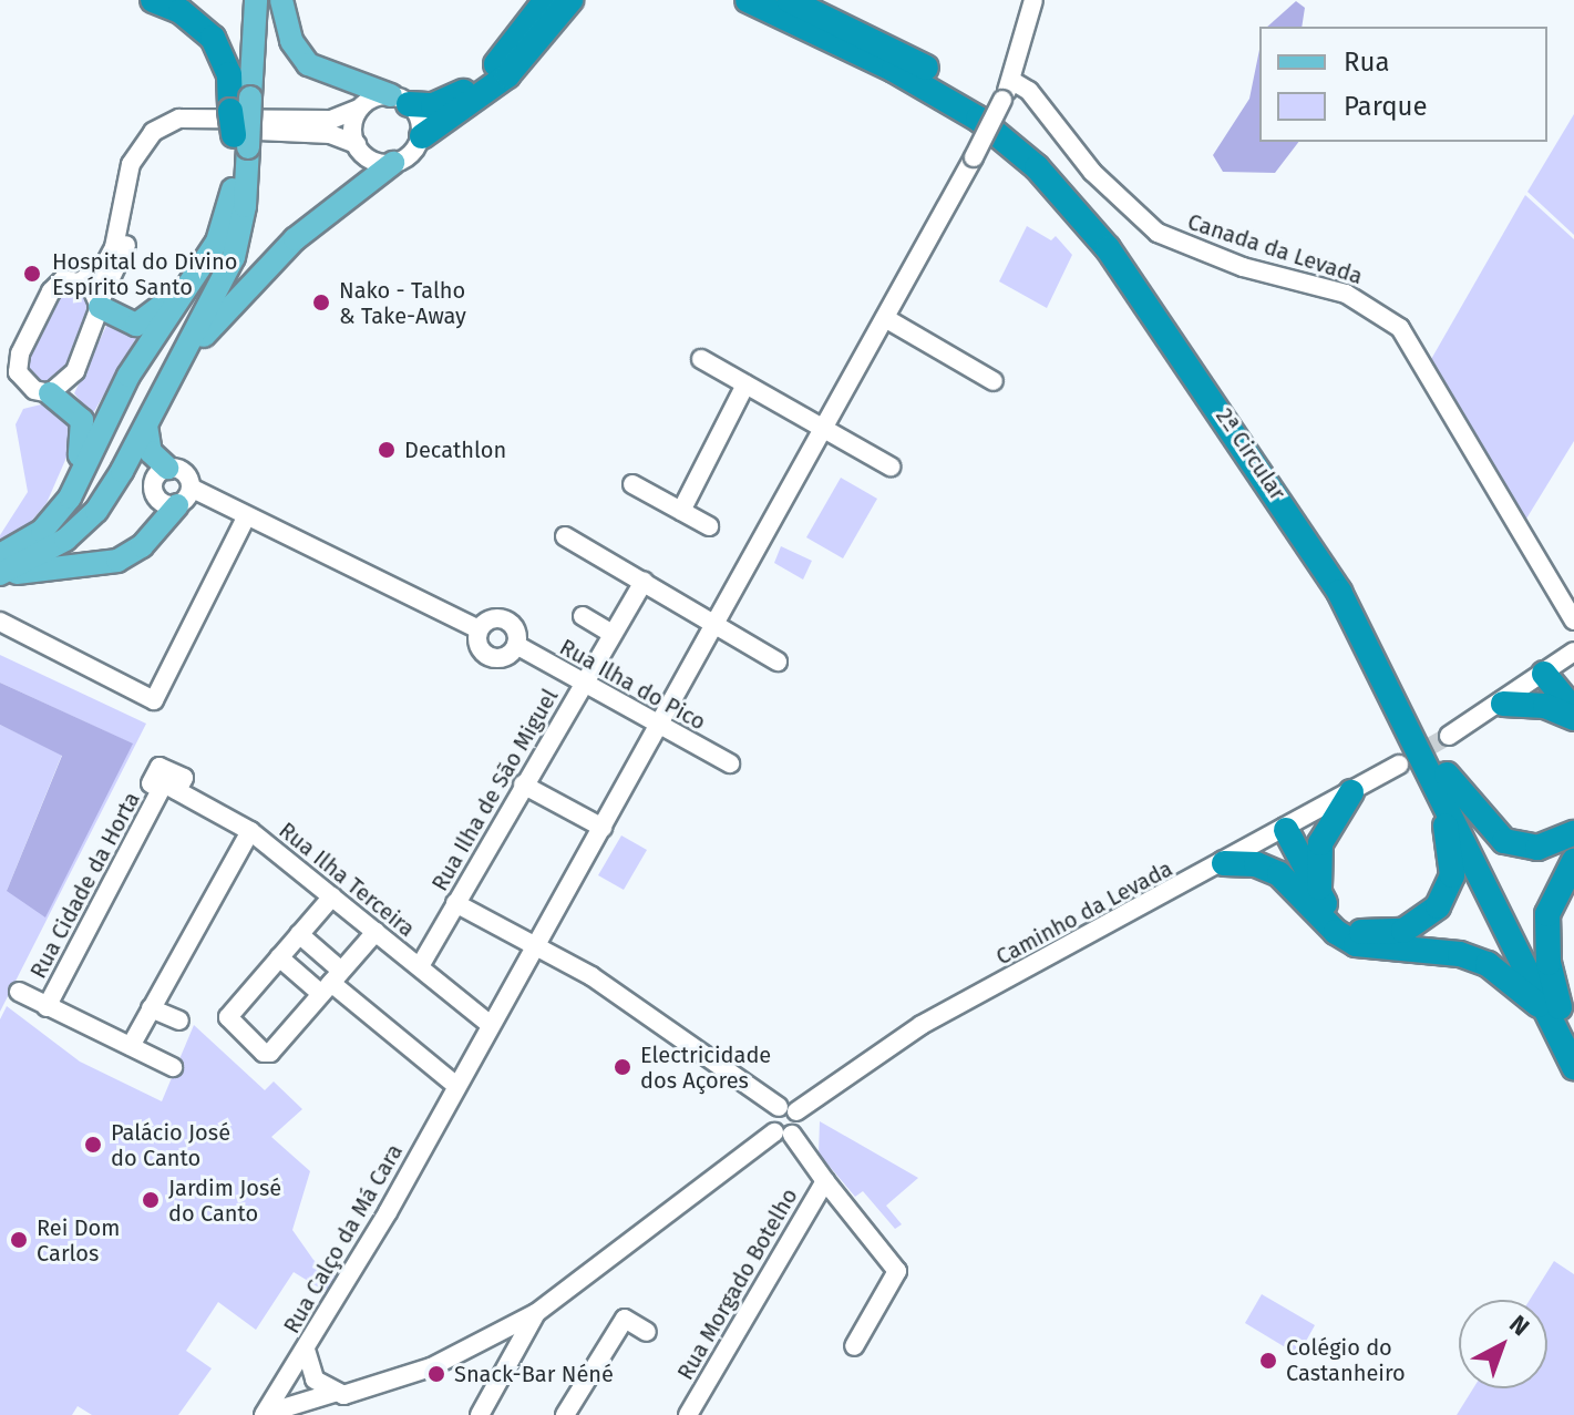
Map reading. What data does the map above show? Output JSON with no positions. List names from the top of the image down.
{
  "streets": {
    "highway": ["2ª Circular"],
    "street": [
      "Canada da Levada",
      "Rua Ilha do Pico",
      "Rua Ilha de São Miguel",
      "Rua Ilha Terceira",
      "Rua Cidade da Horta",
      "Caminho da Levada",
      "Rua Calço da Má Cara",
      "Rua Morgado Botelho"
    ]
  },
  "crossings": [
    ["Canada da Levada", "Rua Calço da Má Cara"],
    ["Rua Ilha do Pico", "Rua Ilha de São Miguel"],
    ["Rua Ilha do Pico", "Rua Calço da Má Cara"],
    ["Rua Ilha de São Miguel", "Rua Ilha Terceira"],
    ["Rua Ilha Terceira", "Rua Cidade da Horta"],
    ["Rua Ilha Terceira", "Rua Calço da Má Cara"]
  ],
  "places": [
    "Hospital do Divino Espírito Santo",
    "Nako - Talho & Take-Away",
    "Decathlon",
    "Electricidade dos Açores",
    "Palácio José do Canto",
    "Jardim José do Canto",
    "Rei Dom Carlos",
    "Colégio do Castanheiro",
    "Snack-Bar Néné"
  ],
  "legend": ["Rua", "Parque"],
  "north": "top right"
}
